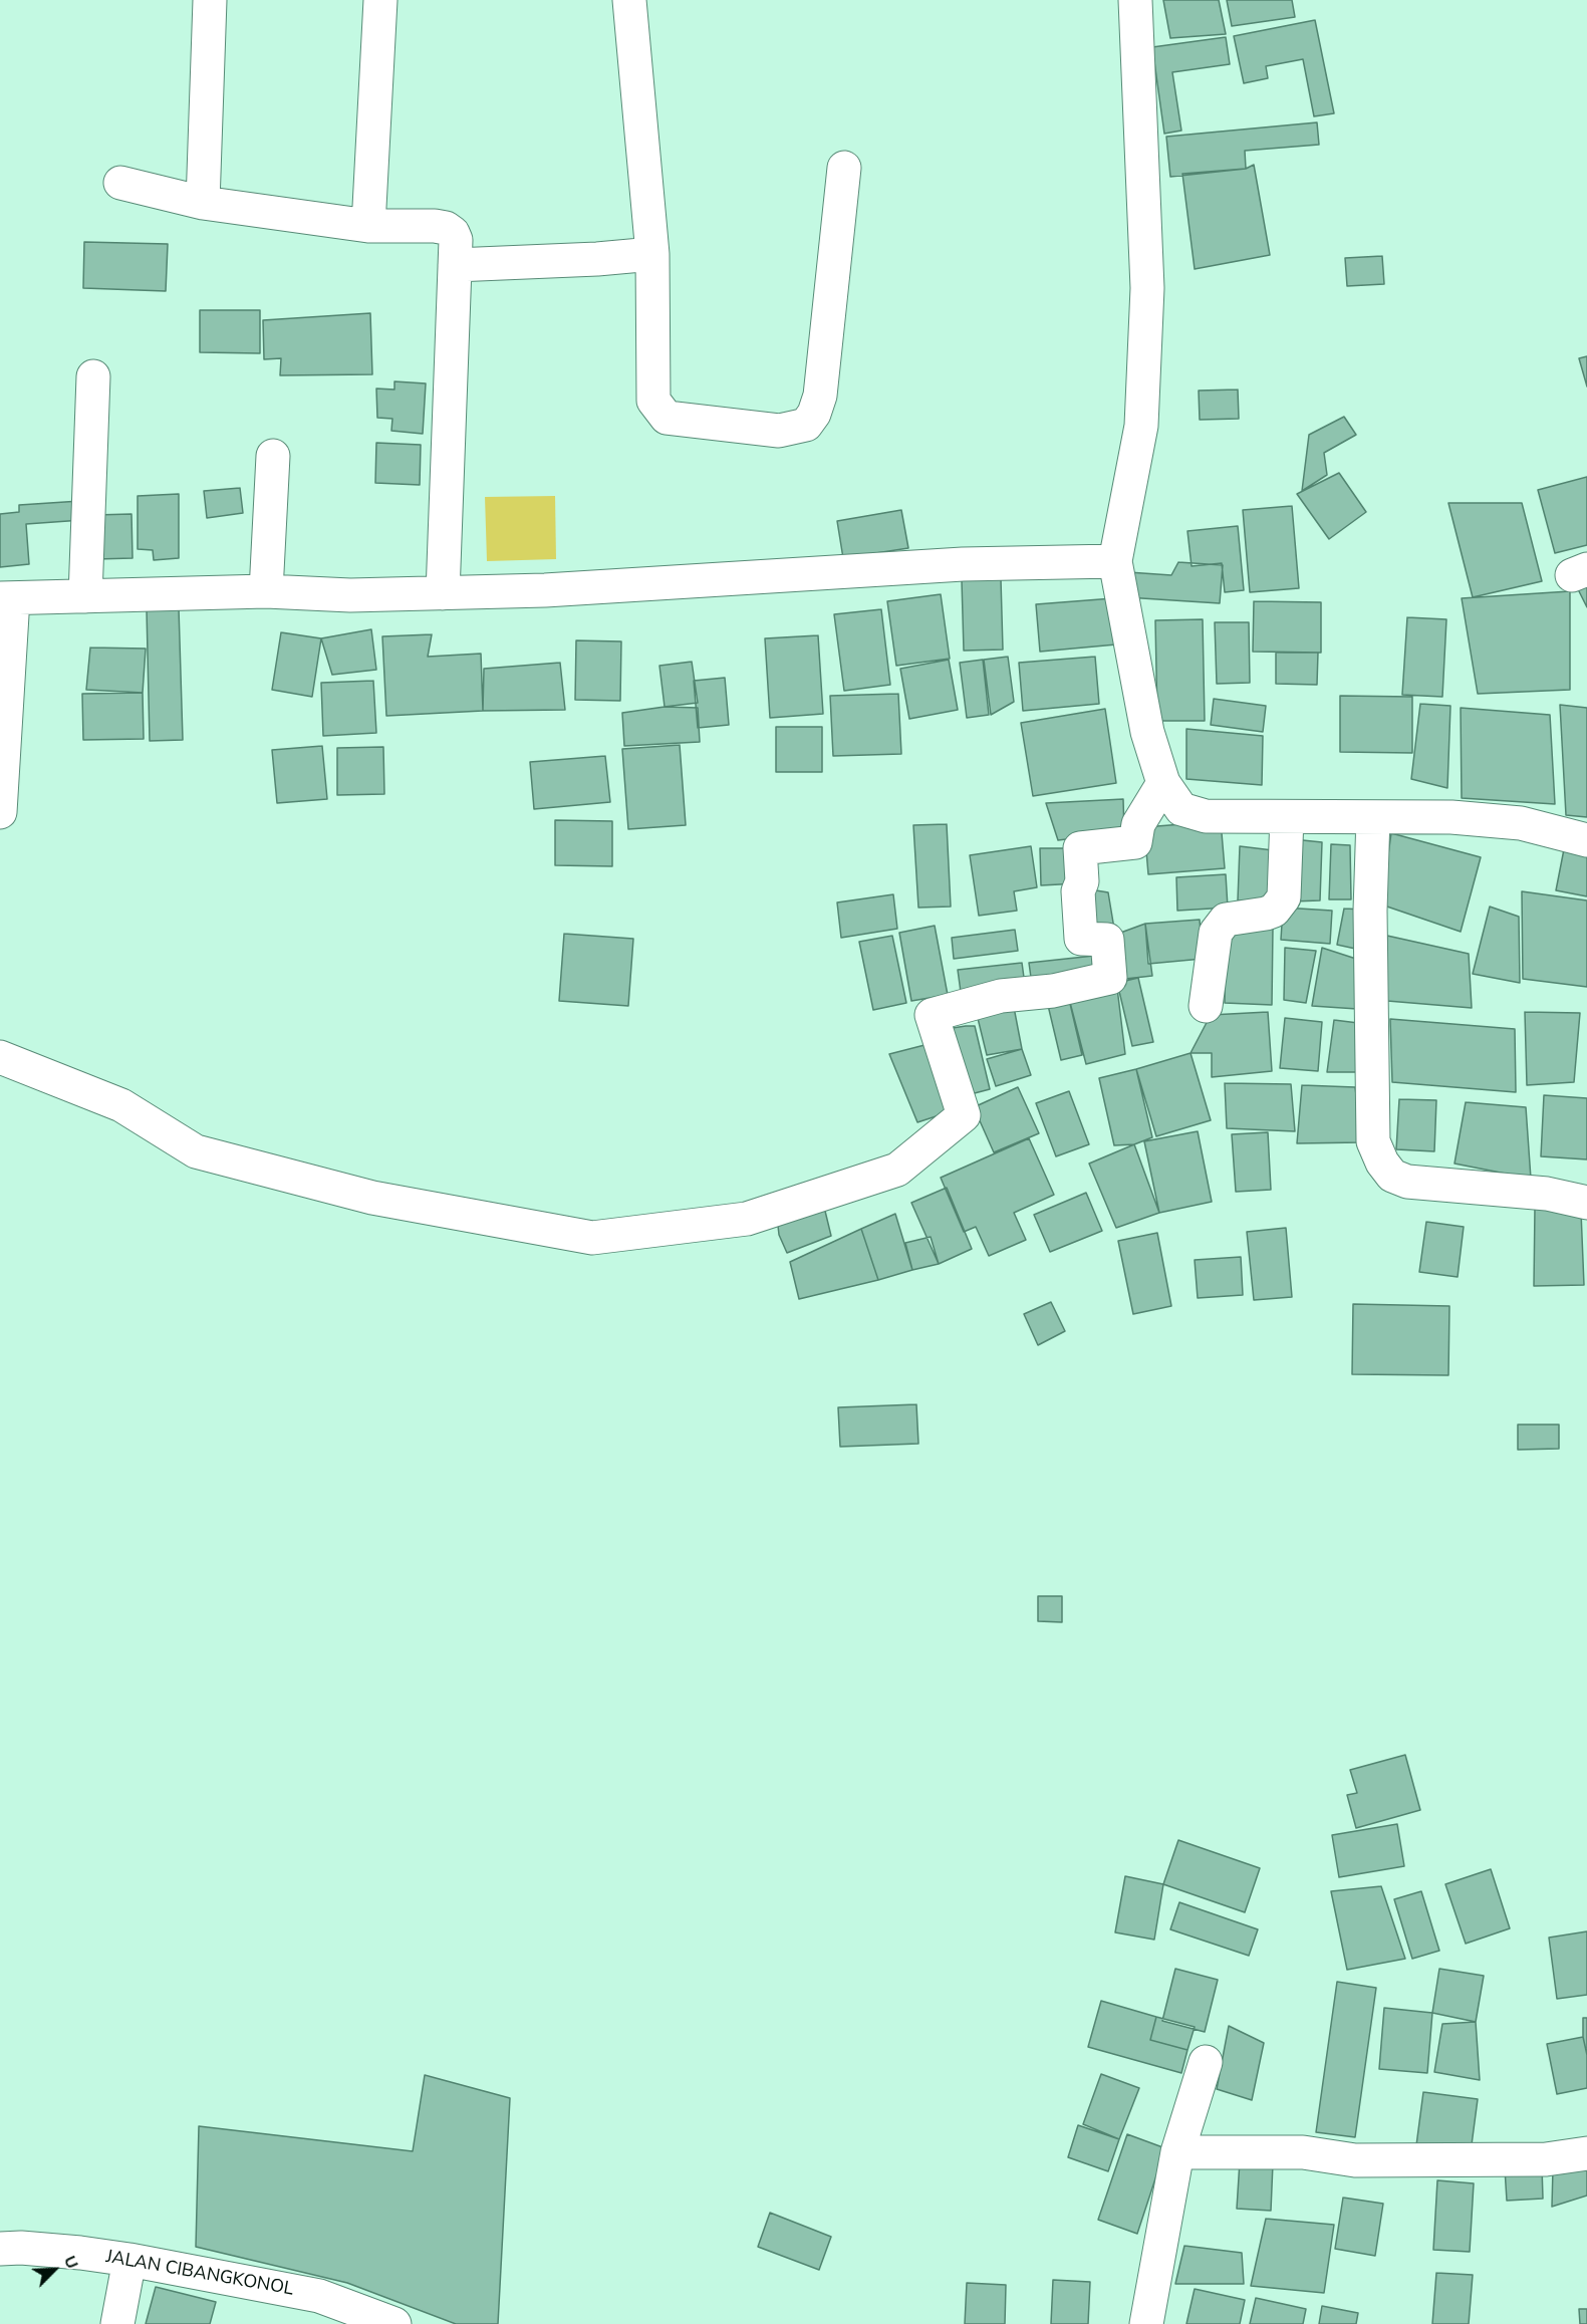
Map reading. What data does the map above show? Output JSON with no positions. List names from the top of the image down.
{
  "streets": {
    "street": ["JALAN CIBANGKONOL"]
  },
  "north": "top right"
}
